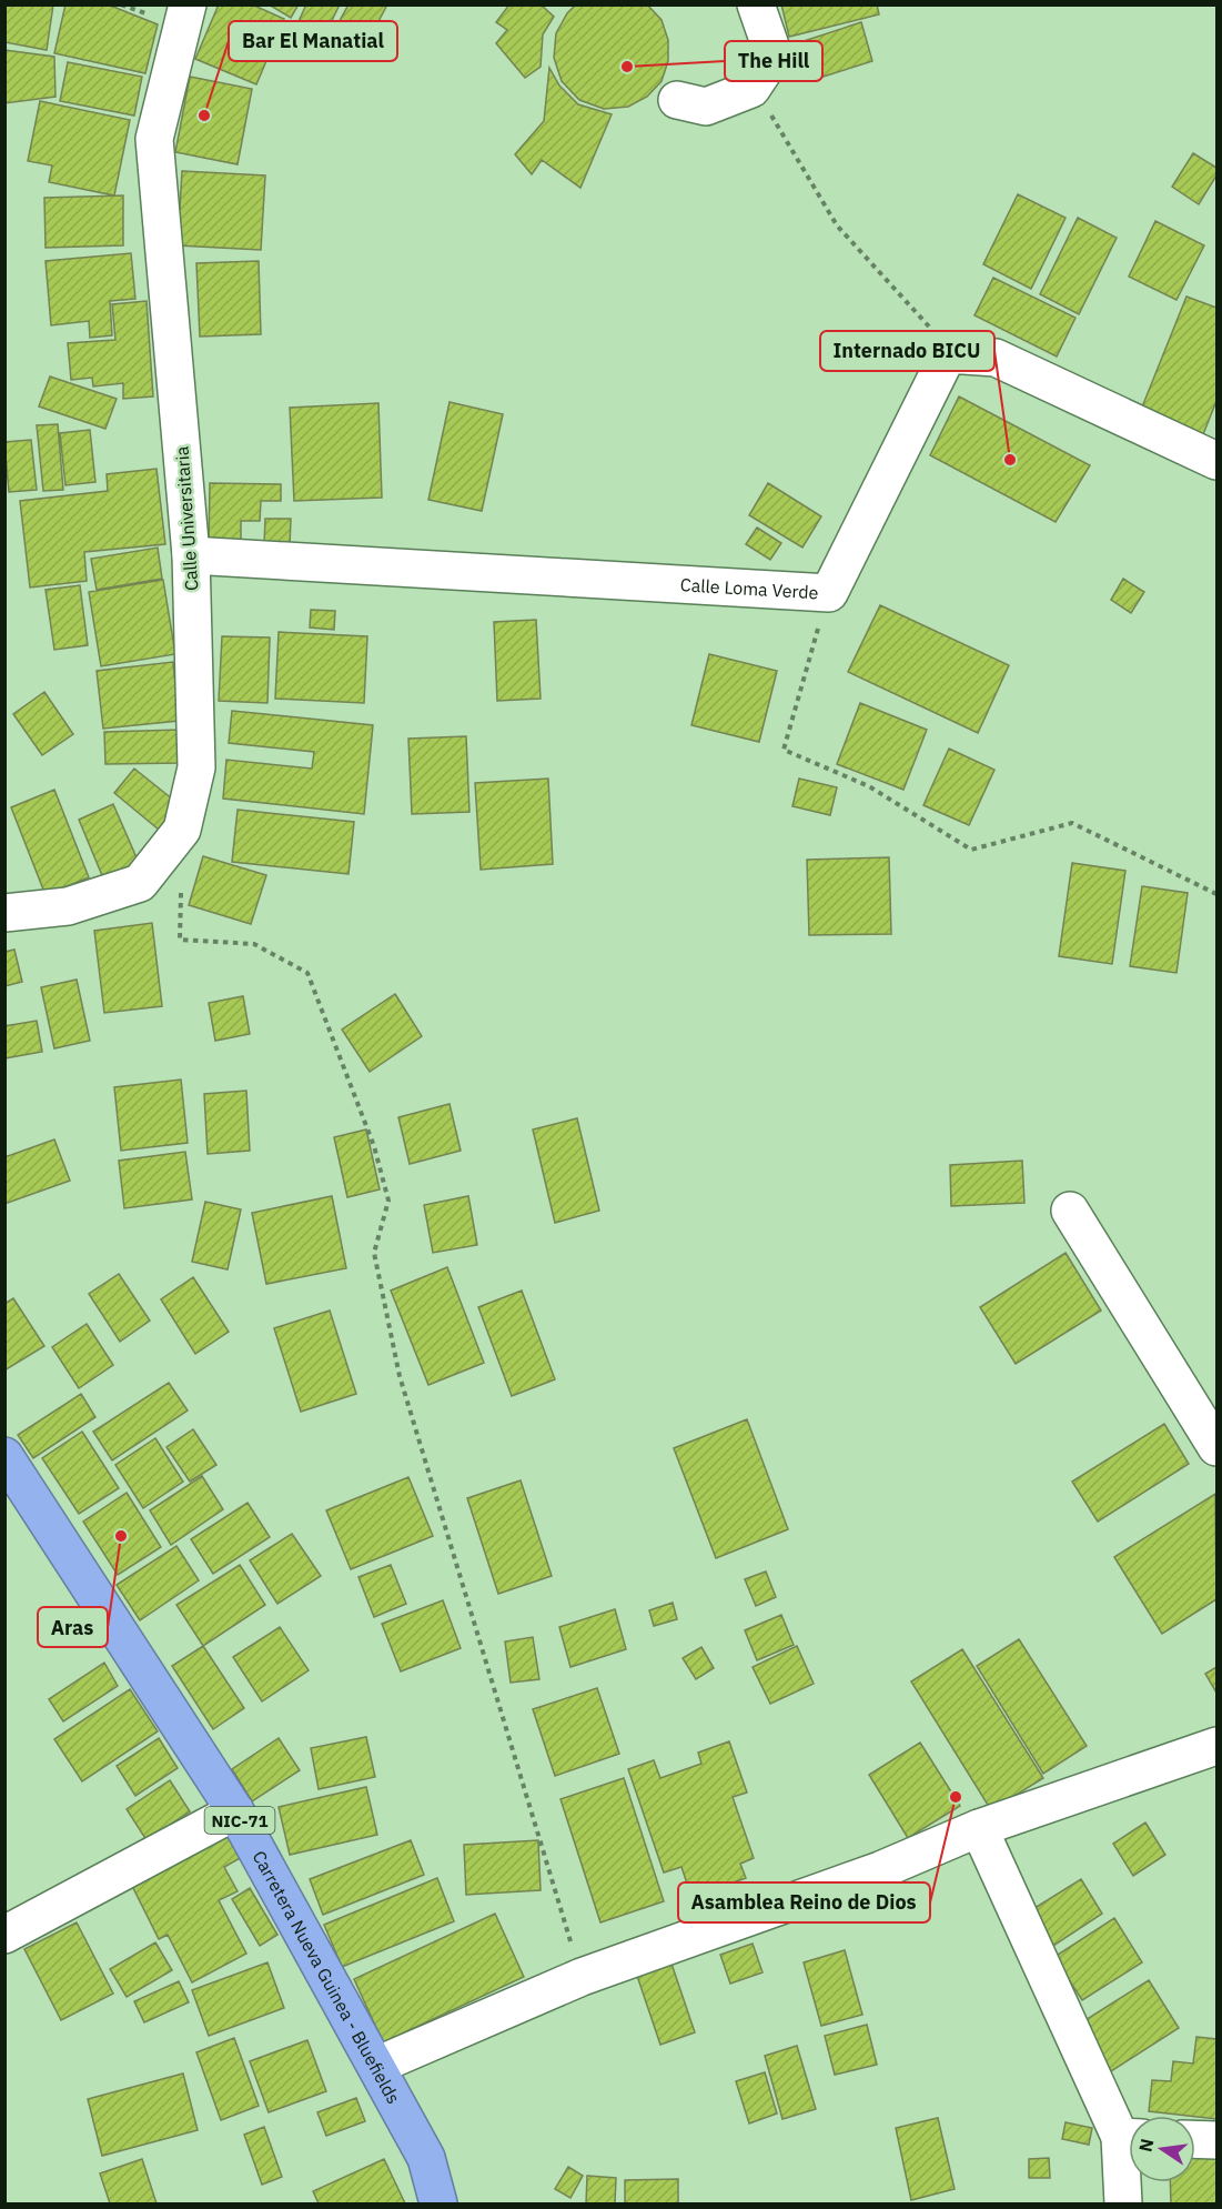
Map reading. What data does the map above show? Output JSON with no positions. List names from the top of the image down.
{
  "streets": {
    "highway": ["NIC-71", "Carretera Nueva Guinea - Bluefields"],
    "street": ["Calle Universitaria", "Calle Loma Verde"]
  },
  "crossings": [
    ["Calle Universitaria", "Calle Loma Verde"]
  ],
  "places": [
    "The Hill",
    "Bar El Manatial",
    "Internado BICU",
    "Aras",
    "Asamblea Reino de Dios"
  ],
  "north": "left"
}
